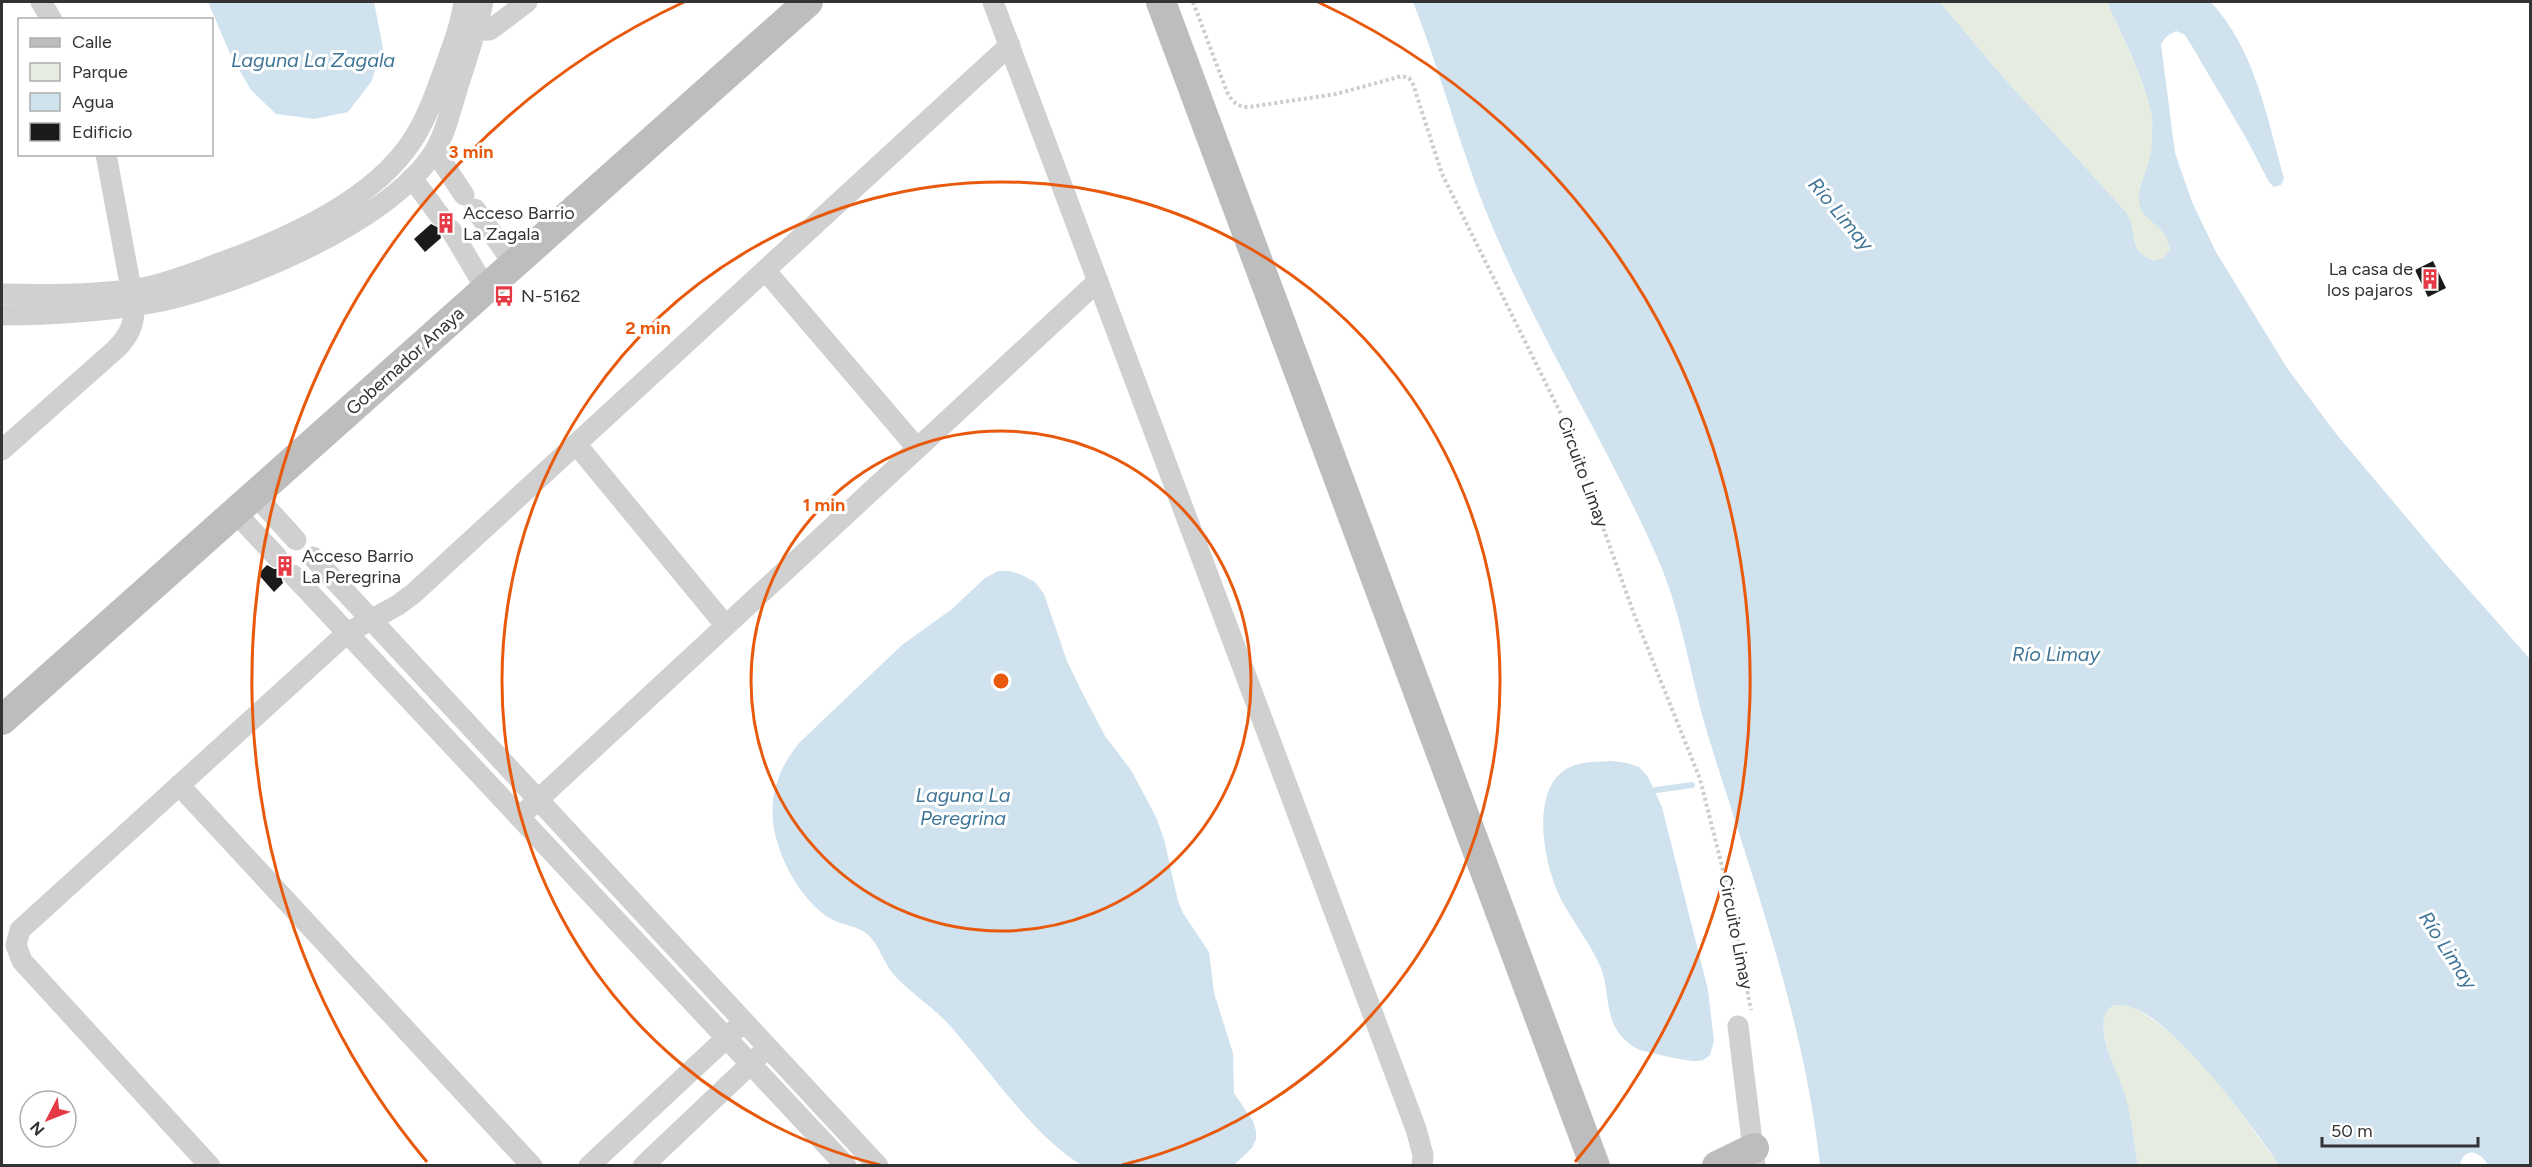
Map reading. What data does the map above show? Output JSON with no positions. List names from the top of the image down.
{
  "streets": {
    "street": ["Gobernador Anaya"],
    "path": ["Circuito Limay"]
  },
  "water": ["Laguna La Zagala", "Río Limay", "Laguna La Peregrina"],
  "places": {
    "building": ["Acceso Barrio La Zagala", "La casa de los pajaros", "Acceso Barrio La Peregrina"],
    "bus stop": ["N-5162"]
  },
  "legend": [
    "Calle",
    "Parque",
    "Agua",
    "Edificio"
  ],
  "scale_bar": "50 m",
  "north": "bottom left",
  "rings": ["3 min", "2 min", "1 min"]
}
